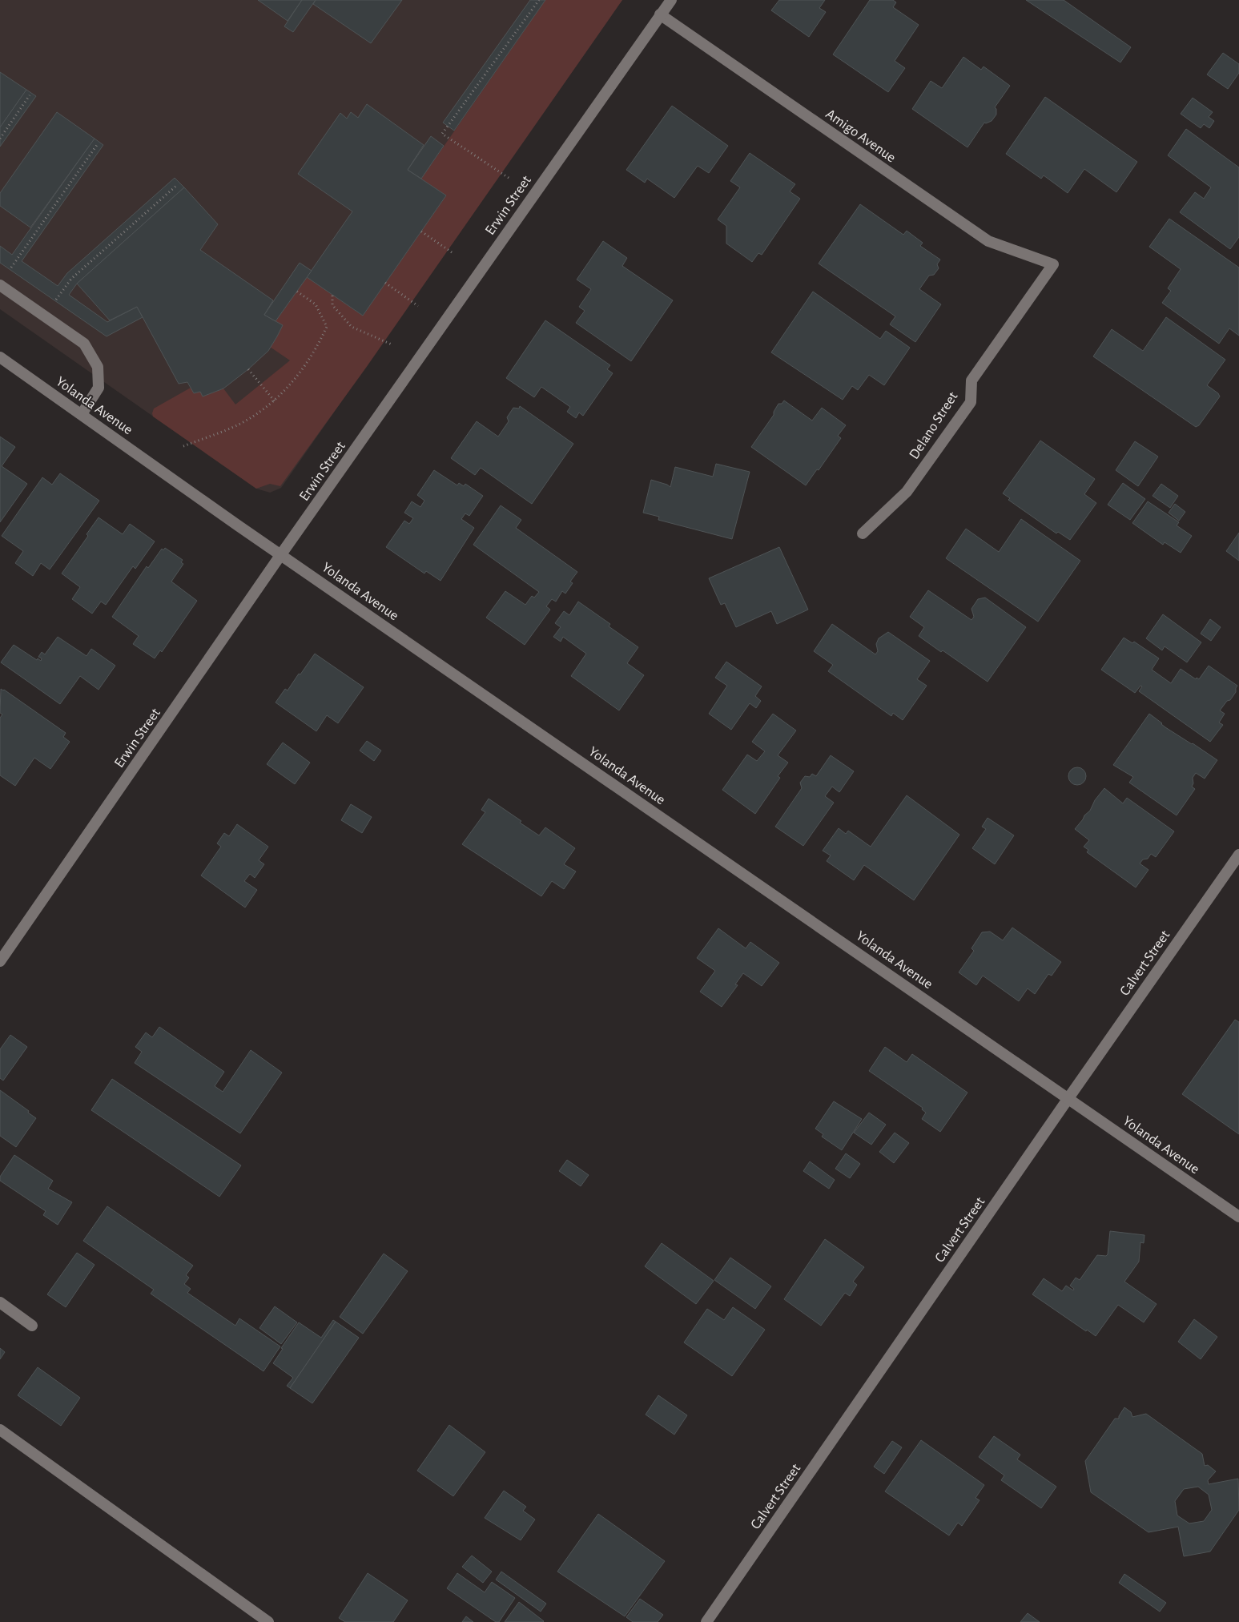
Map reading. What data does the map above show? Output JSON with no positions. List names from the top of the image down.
{
  "streets": {
    "street": [
      "Amigo Avenue",
      "Erwin Street",
      "Yolanda Avenue",
      "Delano Street",
      "Calvert Street"
    ]
  },
  "crossings": [
    ["Amigo Avenue", "Erwin Street"],
    ["Amigo Avenue", "Delano Street"],
    ["Erwin Street", "Yolanda Avenue"],
    ["Yolanda Avenue", "Calvert Street"]
  ]
}
